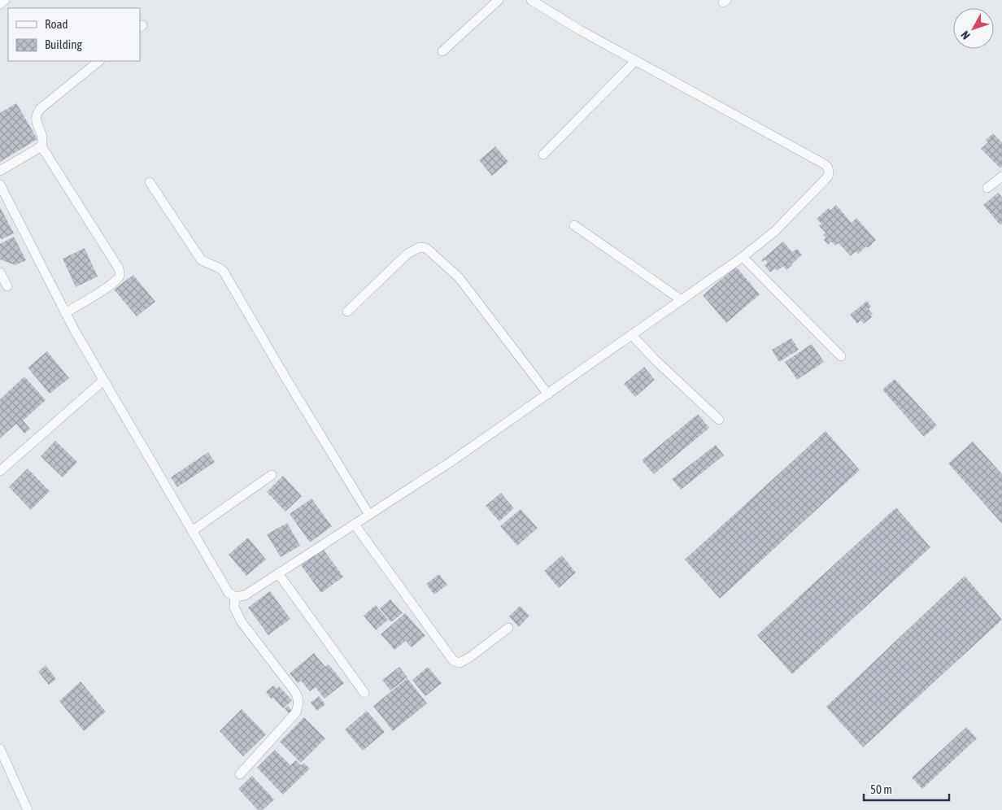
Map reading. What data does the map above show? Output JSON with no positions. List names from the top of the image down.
{
  "legend": ["Road", "Building"],
  "scale_bar": "50 m",
  "north": "bottom left"
}
